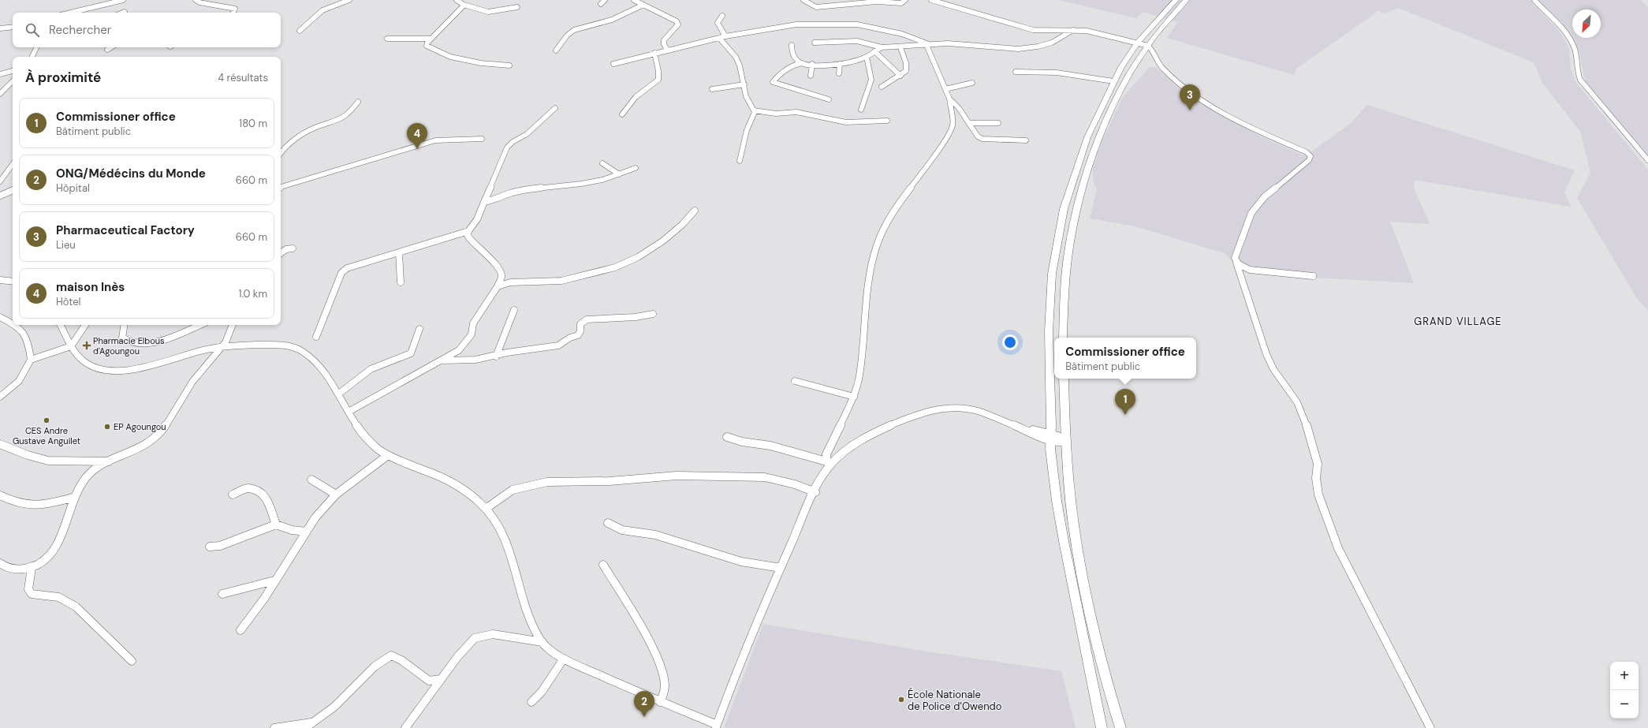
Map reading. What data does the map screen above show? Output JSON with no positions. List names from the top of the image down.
{
  "districts": ["GRAND VILLAGE"],
  "places": {
    "health": ["Pharmacie Elbous d'Agoungou"],
    "other": ["CES Andre Gustave Anguilet", "EP Agoungou", "École Nationale de Police d’Owendo"]
  },
  "north": "bottom left",
  "page": {
    "search": "Rechercher",
    "heading": ["À proximité", "4 résultats"],
    "pins": [
      "3",
      "4",
      "1",
      "2"
    ],
    "list": [
      {
        "mark": "1",
        "name": "Commissioner office",
        "note": "Bâtiment public",
        "value": "180 m"
      },
      {
        "mark": "2",
        "name": "ONG/Médécins du Monde",
        "note": "Hôpital",
        "value": "660 m"
      },
      {
        "mark": "3",
        "name": "Pharmaceutical Factory",
        "note": "Lieu",
        "value": "660 m"
      },
      {
        "mark": "4",
        "name": "maison Inès",
        "note": "Hôtel",
        "value": "1.0 km"
      }
    ],
    "popup": ["Commissioner office", "Bâtiment public"],
    "map_buttons": ["+", "−"]
  }
}
